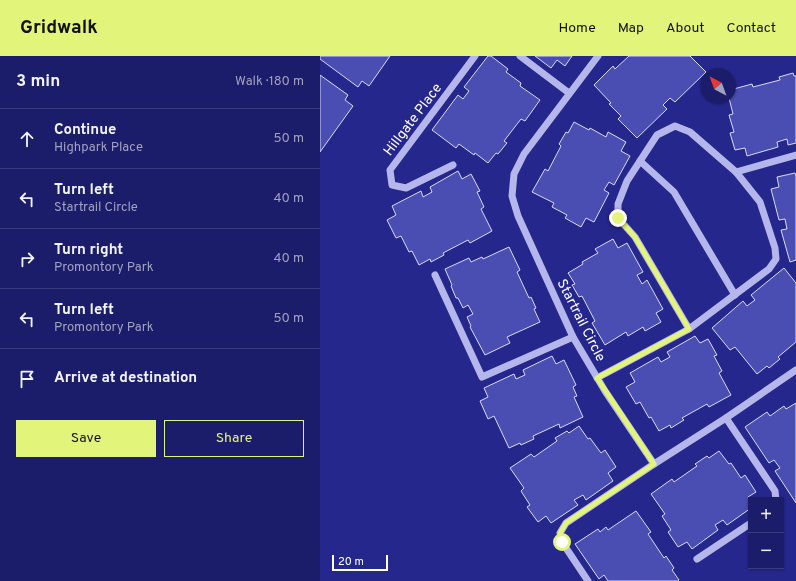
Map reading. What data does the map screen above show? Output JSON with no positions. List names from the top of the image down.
{
  "streets": {
    "street": ["Hillgate Place", "Startrail Circle"]
  },
  "scale_bar": "20 m",
  "north": "top left",
  "page": {
    "header": "Gridwalk",
    "nav": [
      "Home",
      "Map",
      "About",
      "Contact"
    ],
    "heading": ["3 min", "Walk · 180 m"],
    "list": [
      ["Continue", "Highpark Place", "50 m"],
      ["Turn left", "Startrail Circle", "40 m"],
      ["Turn right", "Promontory Park", "40 m"],
      ["Turn left", "Promontory Park", "50 m"],
      "Arrive at destination"
    ],
    "buttons": ["Save", "Share"],
    "map_buttons": ["+", "−"],
    "scale": "20 m"
  }
}
